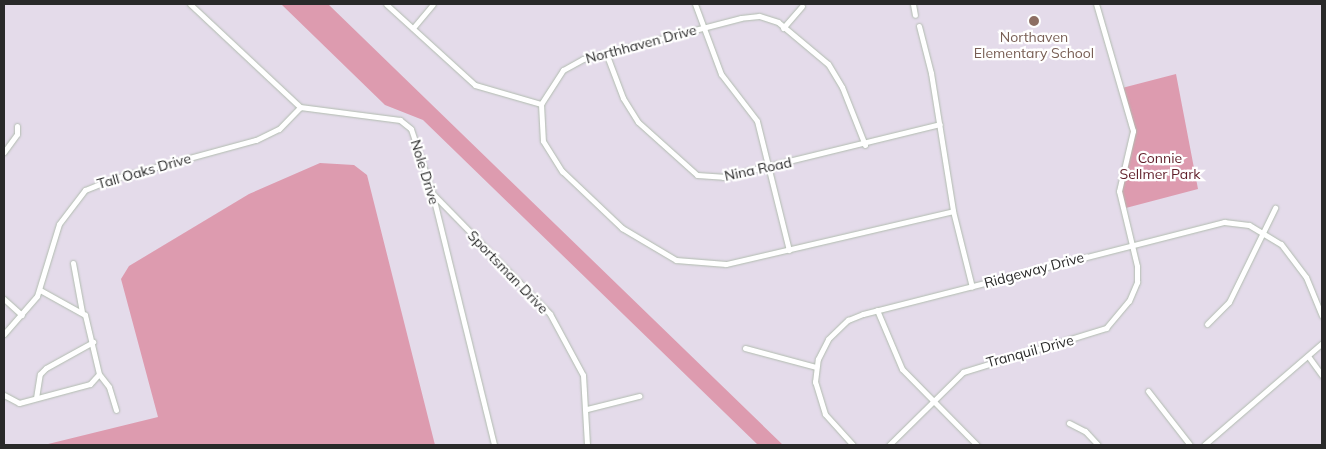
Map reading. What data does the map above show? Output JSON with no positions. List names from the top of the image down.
{
  "streets": {
    "street": [
      "Northhaven Drive",
      "Nina Road",
      "Tall Oaks Drive",
      "Nole Drive",
      "Ridgeway Drive",
      "Sportsman Drive",
      "Tranquil Drive"
    ]
  },
  "crossings": [
    ["Northhaven Drive", "Nina Road"],
    ["Tall Oaks Drive", "Nole Drive"],
    ["Nole Drive", "Sportsman Drive"],
    ["Ridgeway Drive", "Tranquil Drive"]
  ],
  "parks": ["Connie Sellmer Park"],
  "places": ["Northaven Elementary School"]
}
